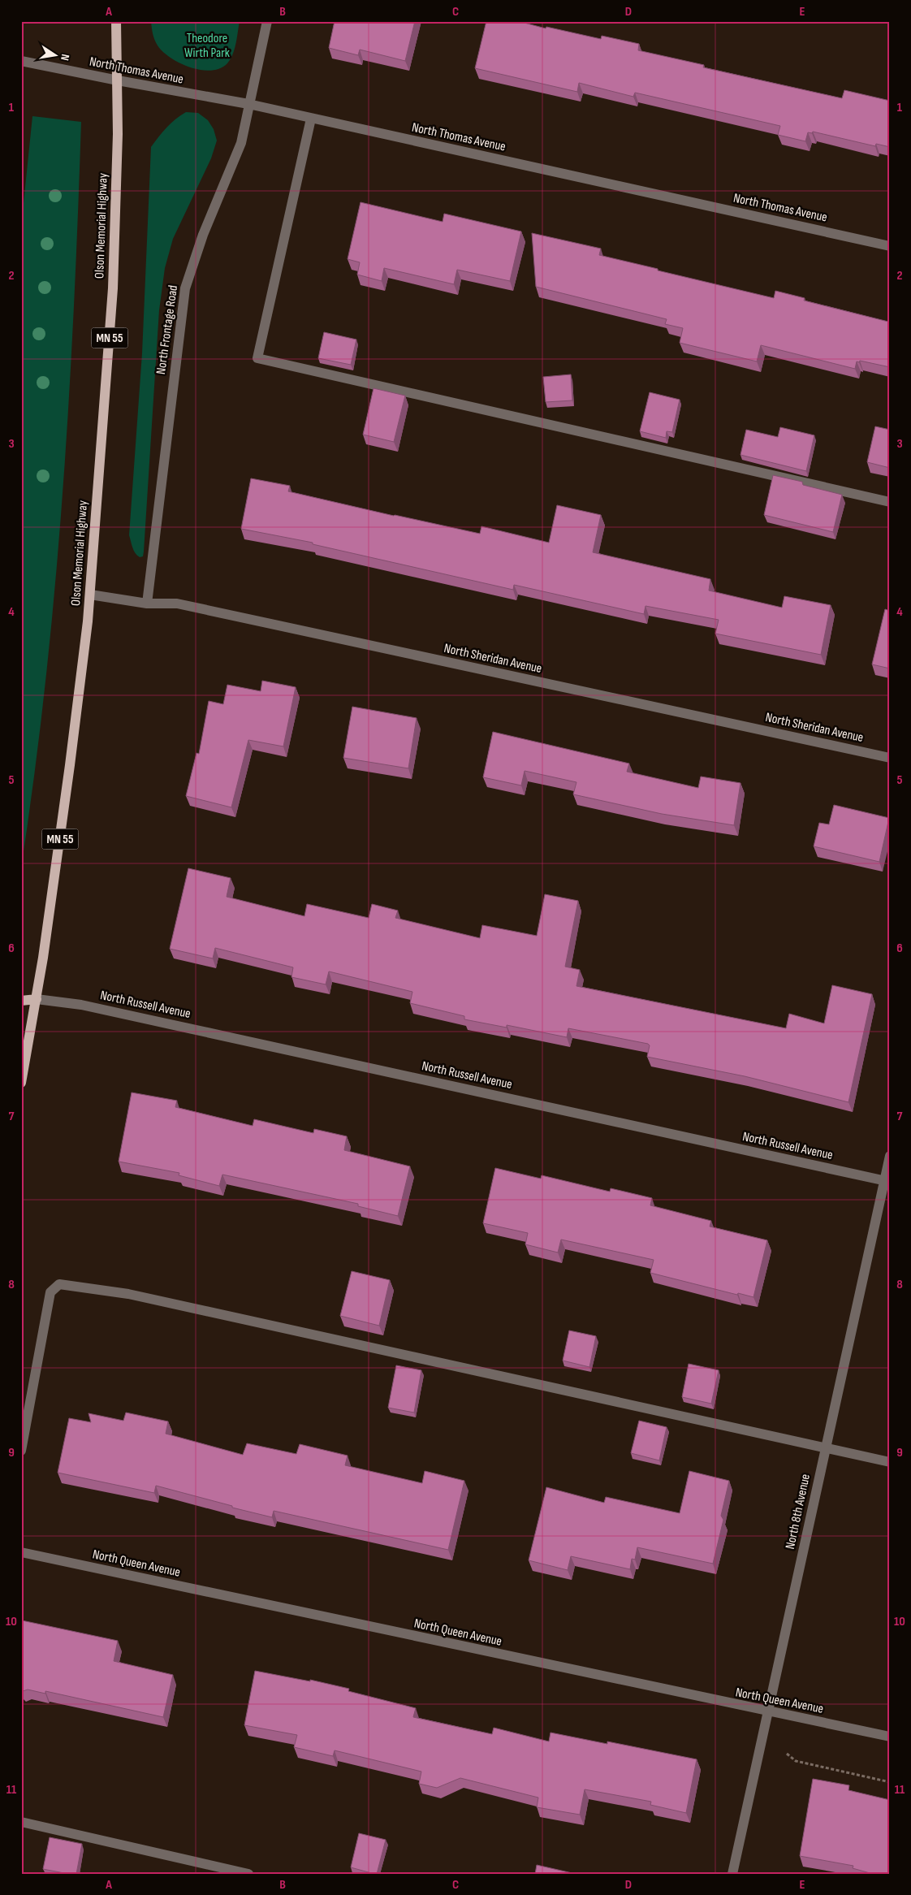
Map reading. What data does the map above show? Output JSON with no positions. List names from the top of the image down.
{
  "streets": {
    "main road": ["Olson Memorial Highway", "MN 55"],
    "street": [
      "North Thomas Avenue",
      "North Frontage Road",
      "North Sheridan Avenue",
      "North Russell Avenue",
      "North 8th Avenue",
      "North Queen Avenue"
    ]
  },
  "crossings": [
    ["North Thomas Avenue", "Olson Memorial Highway"],
    ["North Thomas Avenue", "North Frontage Road"],
    ["Olson Memorial Highway", "North Sheridan Avenue"],
    ["Olson Memorial Highway", "North Russell Avenue"],
    ["North Frontage Road", "North Sheridan Avenue"],
    ["North Russell Avenue", "North 8th Avenue"],
    ["North 8th Avenue", "North Queen Avenue"]
  ],
  "parks": ["Theodore Wirth Park"],
  "north": "right",
  "grid": {
    "columns": [
      "A",
      "B",
      "C",
      "D",
      "E"
    ],
    "rows": [
      "1",
      "2",
      "3",
      "4",
      "5",
      "6",
      "7",
      "8",
      "9",
      "10",
      "11"
    ]
  }
}
